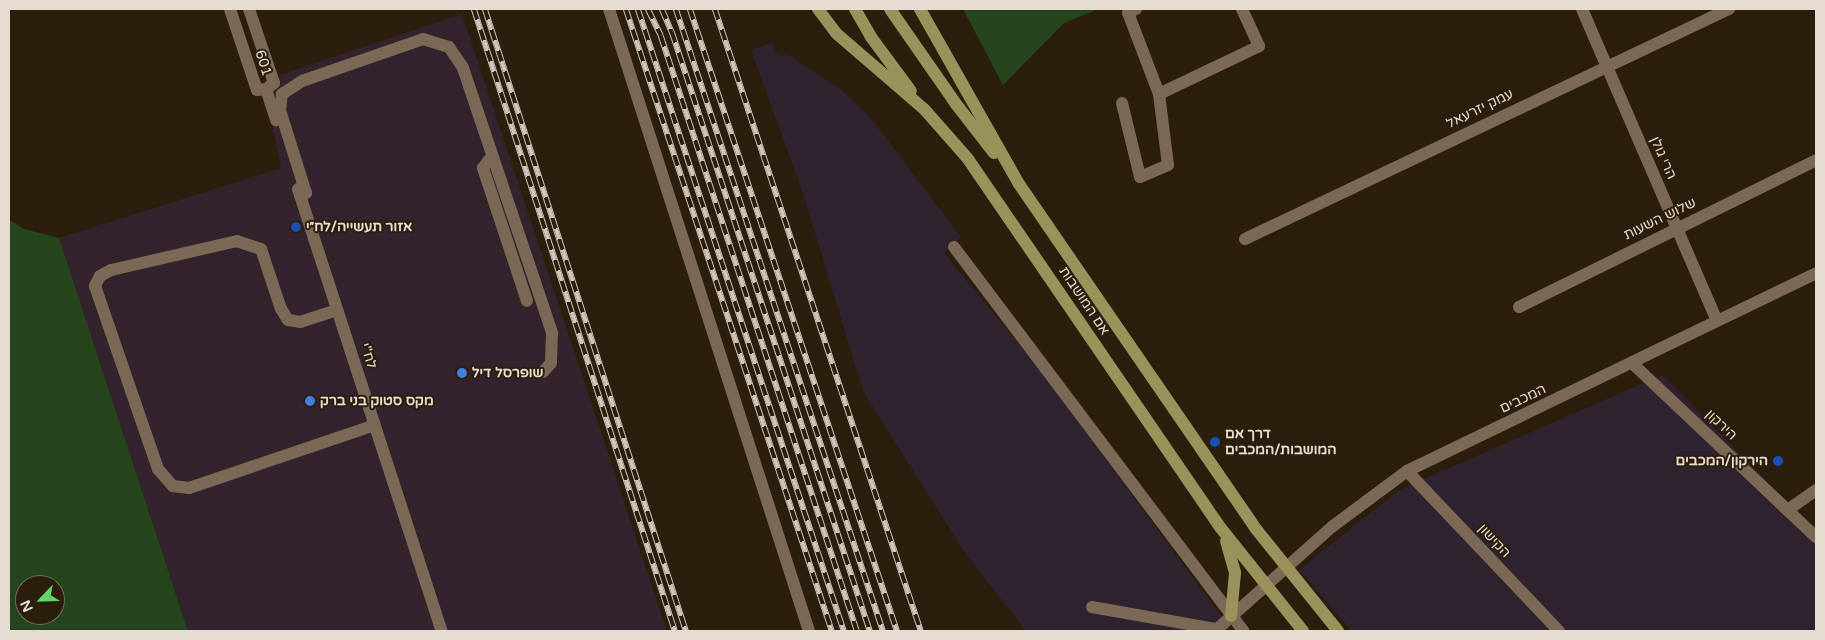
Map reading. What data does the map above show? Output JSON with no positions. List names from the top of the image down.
{
  "streets": {
    "main road": ["אם המושבות"],
    "street": [
      "601",
      "עמק יזרעאל",
      "הרי גולן",
      "שלוש השעות",
      "לח\"י",
      "המכבים",
      "הירקון",
      "הקישון"
    ]
  },
  "crossings": [
    ["601", "לח\"י"],
    ["עמק יזרעאל", "הרי גולן"],
    ["הרי גולן", "שלוש השעות"],
    ["הרי גולן", "המכבים"],
    ["אם המושבות", "המכבים"],
    ["המכבים", "הירקון"],
    ["המכבים", "הקישון"]
  ],
  "places": [
    "אזור תעשייה/לח״י",
    "שופרסל דיל",
    "מקס סטוק בני ברק",
    "דרך אם המושבות/המכבים",
    "הירקון/המכבים"
  ],
  "north": "bottom left"
}
